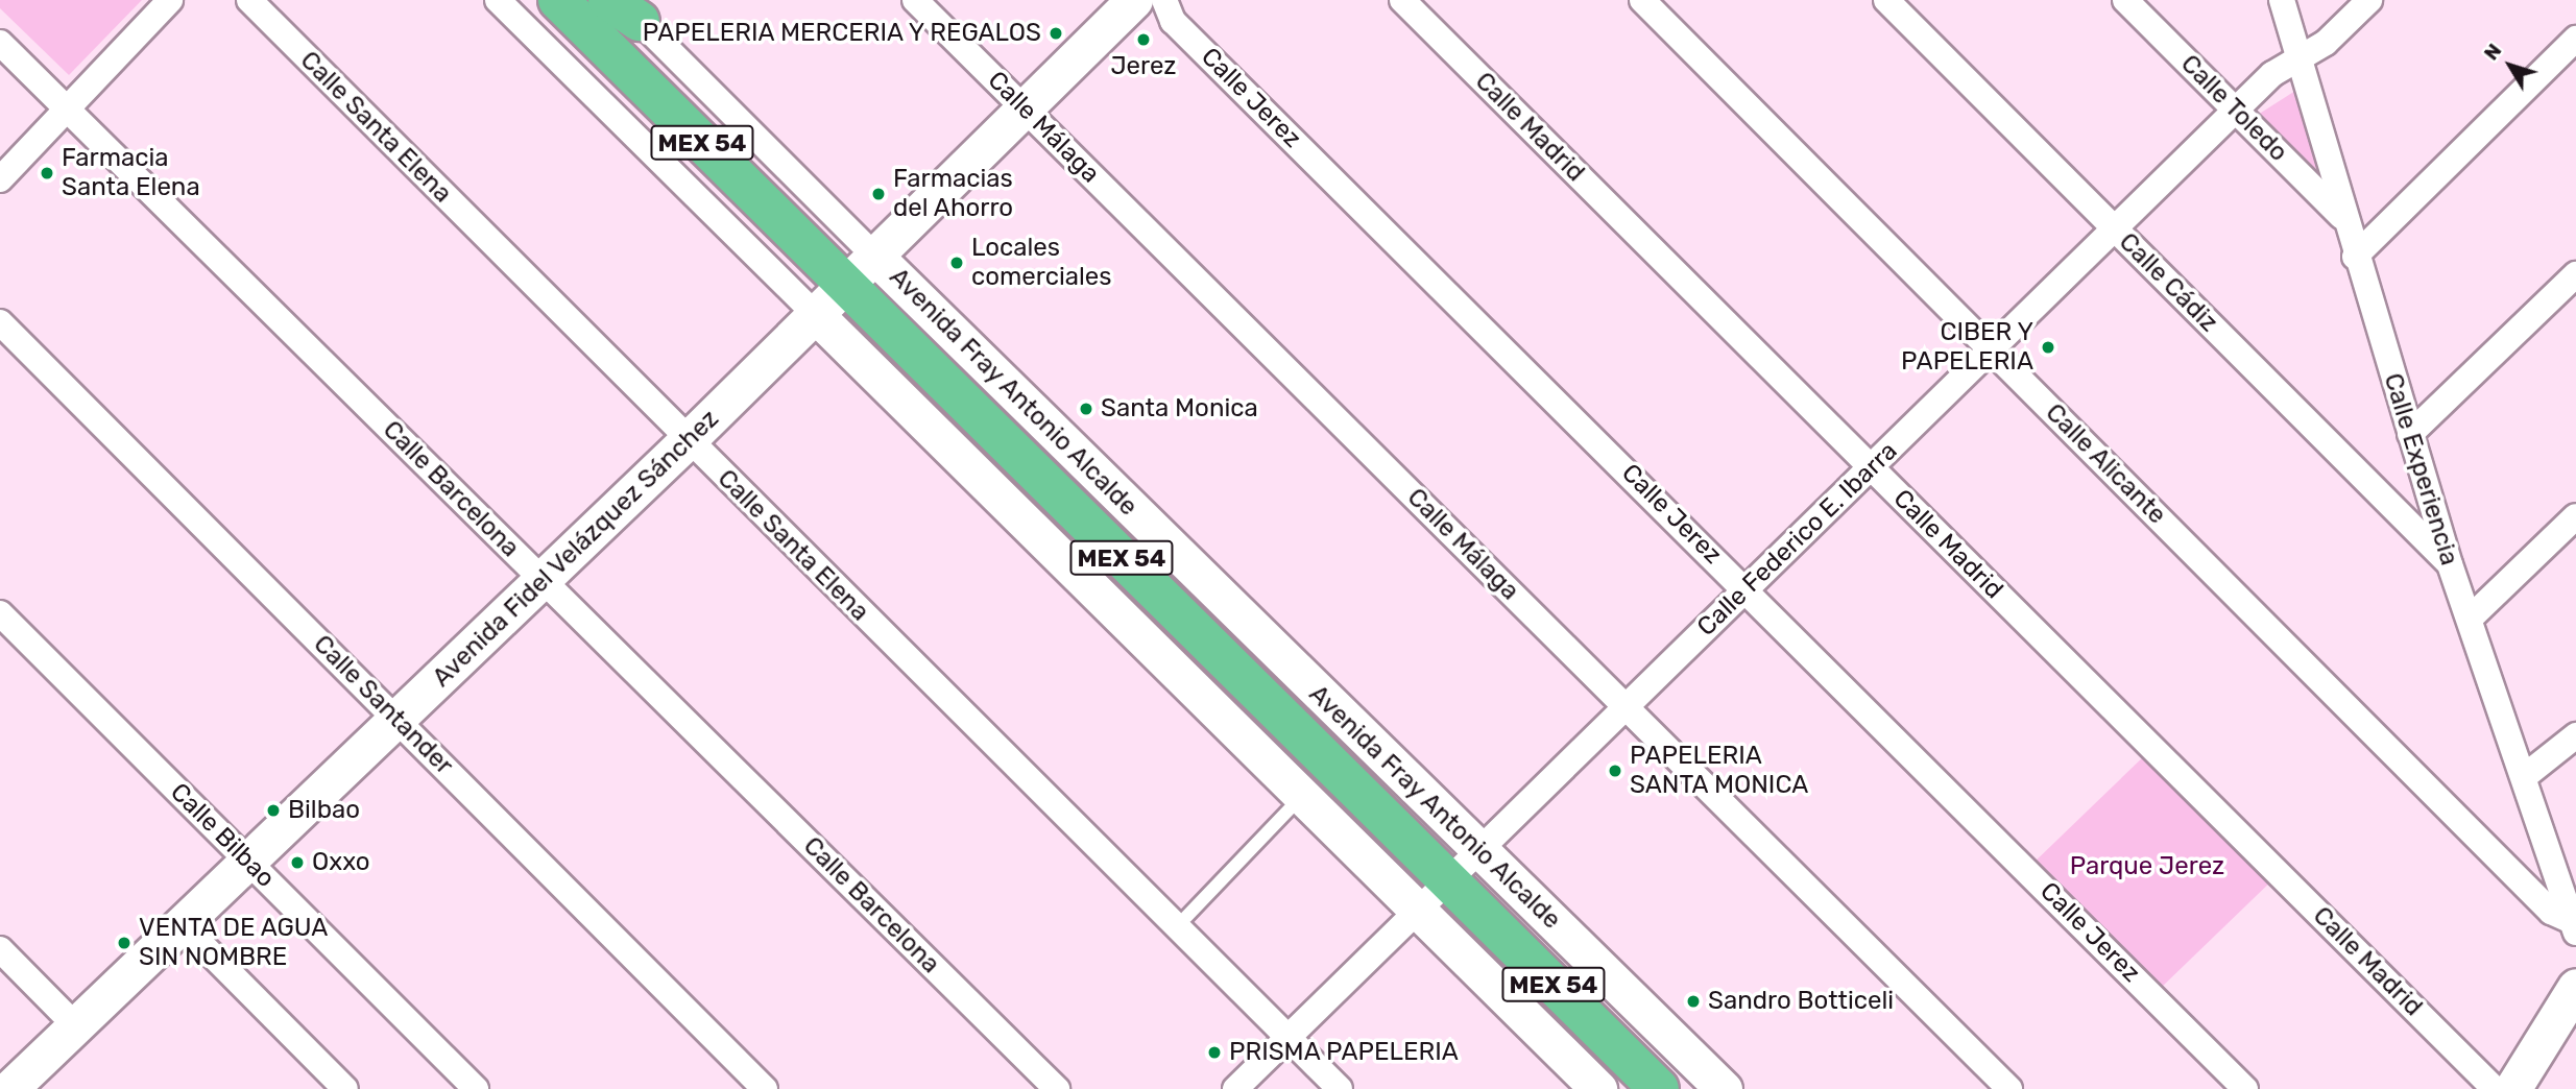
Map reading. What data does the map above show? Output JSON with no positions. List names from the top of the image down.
{
  "streets": {
    "main road": ["MEX 54", "Avenida Fray Antonio Alcalde"],
    "street": [
      "Calle Jerez",
      "Calle Toledo",
      "Calle Santa Elena",
      "Calle Málaga",
      "Calle Madrid",
      "Calle Cádiz",
      "Calle Alicante",
      "Calle Experiencia",
      "Calle Barcelona",
      "Calle Federico E. Ibarra",
      "Avenida Fidel Velázquez Sánchez",
      "Calle Santander",
      "Calle Bilbao"
    ]
  },
  "crossings": [
    ["Calle Jerez", "Calle Federico E. Ibarra"],
    ["Calle Toledo", "Calle Experiencia"],
    ["Calle Toledo", "Calle Federico E. Ibarra"],
    ["Calle Santa Elena", "Calle Federico E. Ibarra"],
    ["Calle Santa Elena", "Avenida Fidel Velázquez Sánchez"],
    ["Calle Málaga", "Calle Federico E. Ibarra"],
    ["Calle Málaga", "Avenida Fidel Velázquez Sánchez"],
    ["Calle Madrid", "Calle Federico E. Ibarra"],
    ["Calle Cádiz", "Calle Experiencia"],
    ["Calle Cádiz", "Calle Federico E. Ibarra"],
    ["Avenida Fray Antonio Alcalde", "Calle Federico E. Ibarra"],
    ["Avenida Fray Antonio Alcalde", "Avenida Fidel Velázquez Sánchez"],
    ["Calle Alicante", "Calle Experiencia"],
    ["Calle Alicante", "Calle Federico E. Ibarra"],
    ["Calle Experiencia", "Calle Federico E. Ibarra"],
    ["Calle Barcelona", "Avenida Fidel Velázquez Sánchez"],
    ["Avenida Fidel Velázquez Sánchez", "Calle Santander"],
    ["Avenida Fidel Velázquez Sánchez", "Calle Bilbao"]
  ],
  "parks": ["Parque Jerez"],
  "places": [
    "PAPELERIA MERCERIA Y REGALOS",
    "Jerez",
    "Farmacia Santa Elena",
    "Farmacias del Ahorro",
    "Locales comerciales",
    "CIBER Y PAPELERIA",
    "Santa Monica",
    "PAPELERIA SANTA MONICA",
    "Bilbao",
    "Oxxo",
    "VENTA DE AGUA SIN NOMBRE",
    "Sandro Botticeli",
    "PRISMA PAPELERIA"
  ],
  "north": "top left"
}
